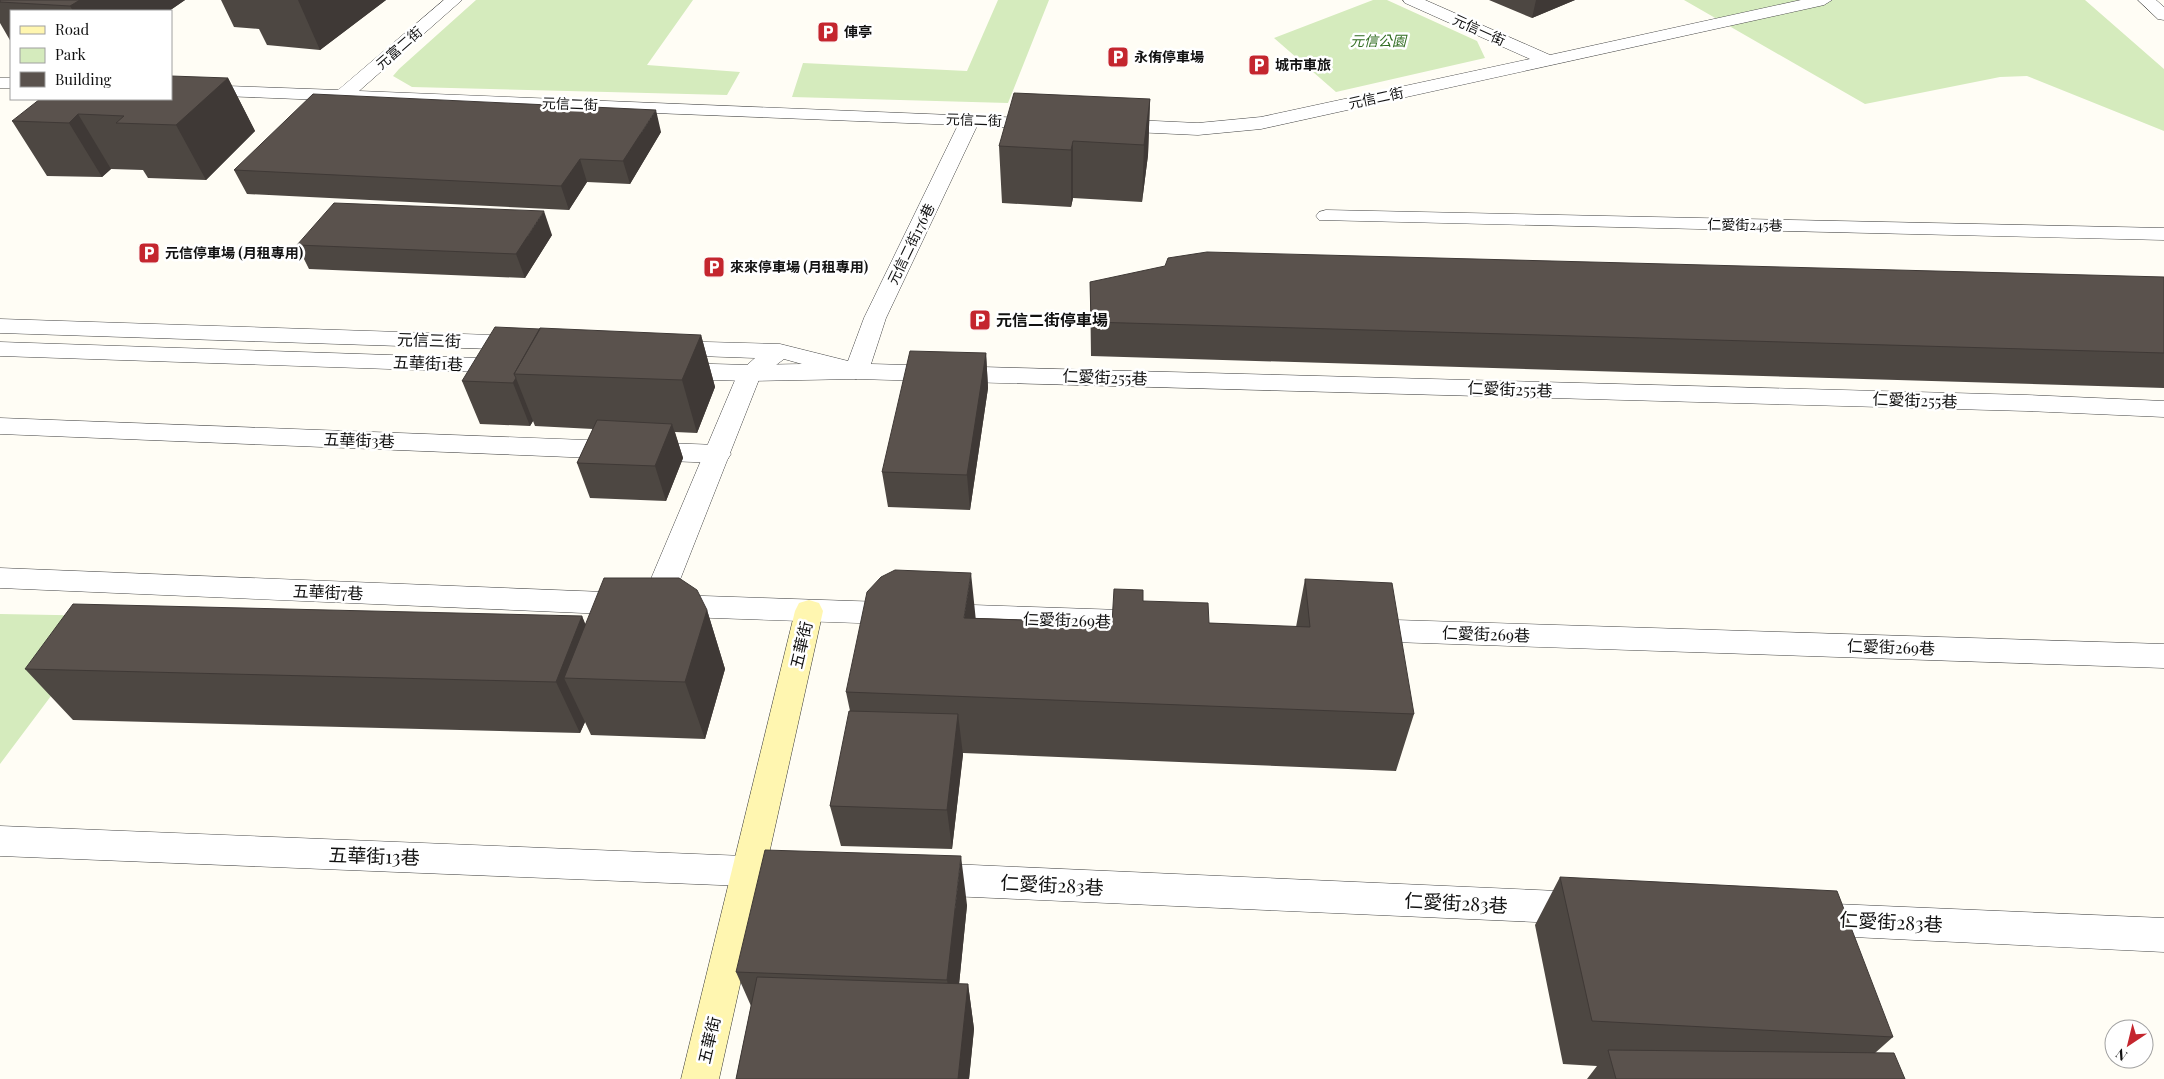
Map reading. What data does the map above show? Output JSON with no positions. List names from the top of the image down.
{
  "streets": {
    "street": [
      "元信一街",
      "元富二街",
      "元信二街",
      "仁愛街245巷",
      "元信二街176巷",
      "元信三街",
      "五華街1巷",
      "仁愛街255巷",
      "五華街3巷",
      "五華街7巷",
      "仁愛街269巷",
      "五華街",
      "五華街13巷",
      "仁愛街283巷"
    ]
  },
  "crossings": [
    ["元信一街", "元信二街"],
    ["元富二街", "元信二街"],
    ["元信二街", "元信二街176巷"],
    ["元信二街176巷", "仁愛街255巷"],
    ["五華街7巷", "五華街"],
    ["仁愛街269巷", "五華街"],
    ["五華街", "五華街13巷"]
  ],
  "parks": ["元信公園"],
  "places": {
    "parking": [
      "俥亭",
      "永侑停車場",
      "城市車旅",
      "元信停車場 (月租專用)",
      "來來停車場 (月租專用)",
      "元信二街停車場"
    ]
  },
  "legend": ["Road", "Park", "Building"],
  "north": "bottom left"
}
